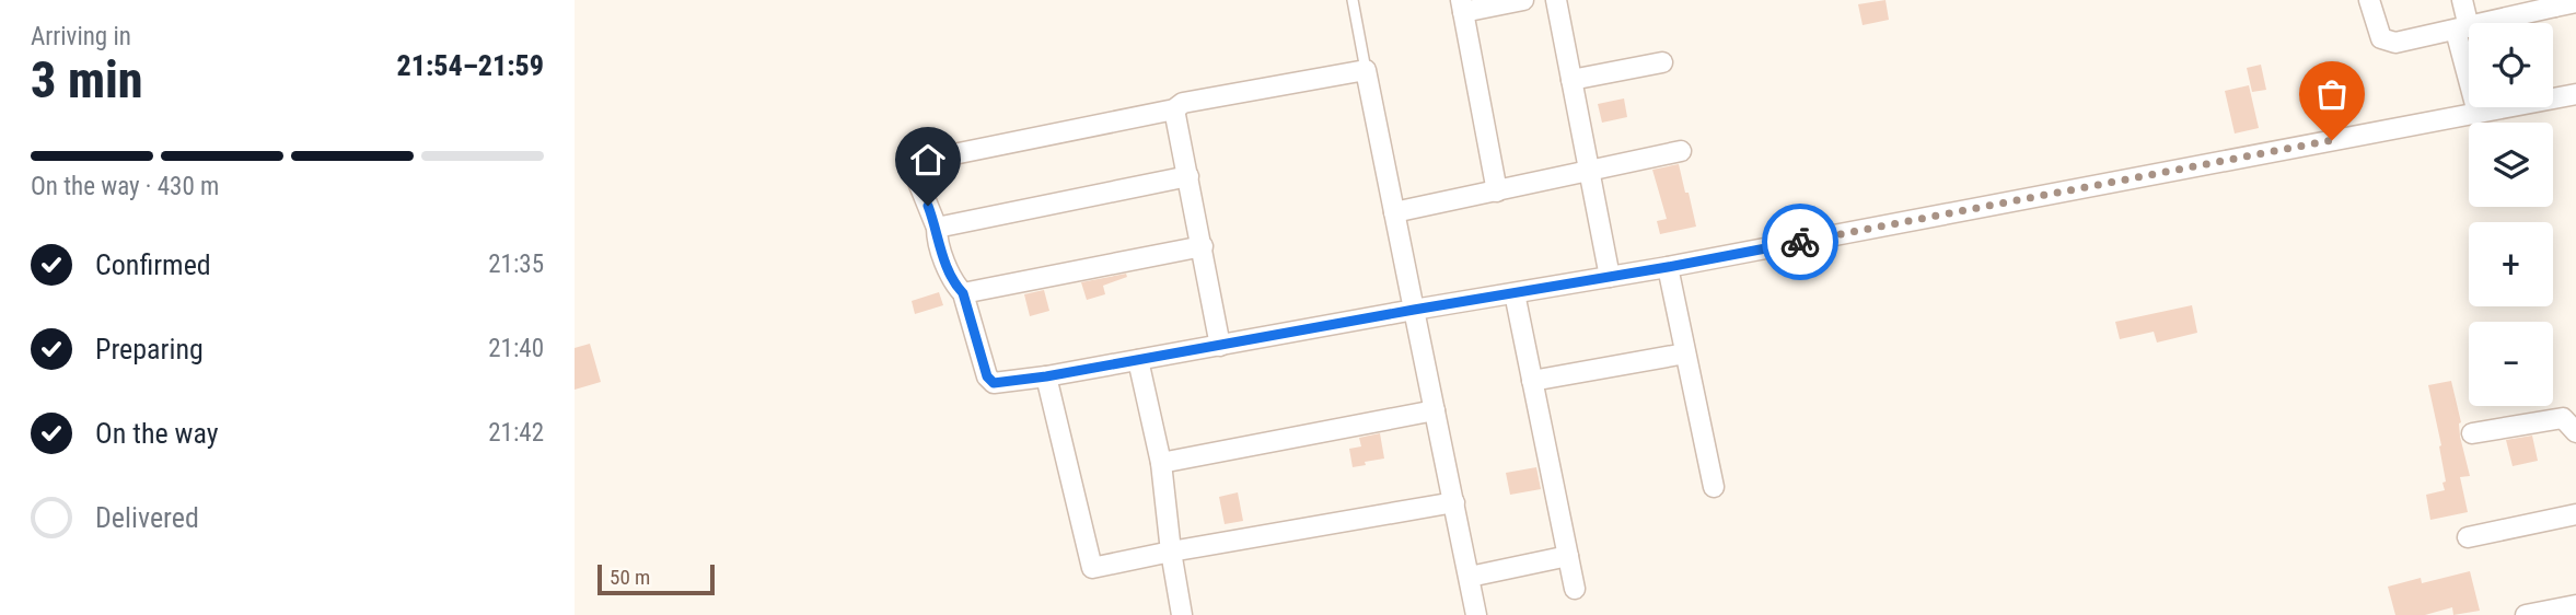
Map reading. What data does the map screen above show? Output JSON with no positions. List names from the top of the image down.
{
  "scale_bar": "50 m",
  "page": {
    "heading": ["3 min", "Arriving in", "21:54–21:59"],
    "map_buttons": ["+", "−"],
    "bar": "On the way · 430 m",
    "list": [
      ["Confirmed", "21:35"],
      ["Preparing", "21:40"],
      ["On the way", "21:42"],
      "Delivered"
    ],
    "scale": "50 m"
  }
}
